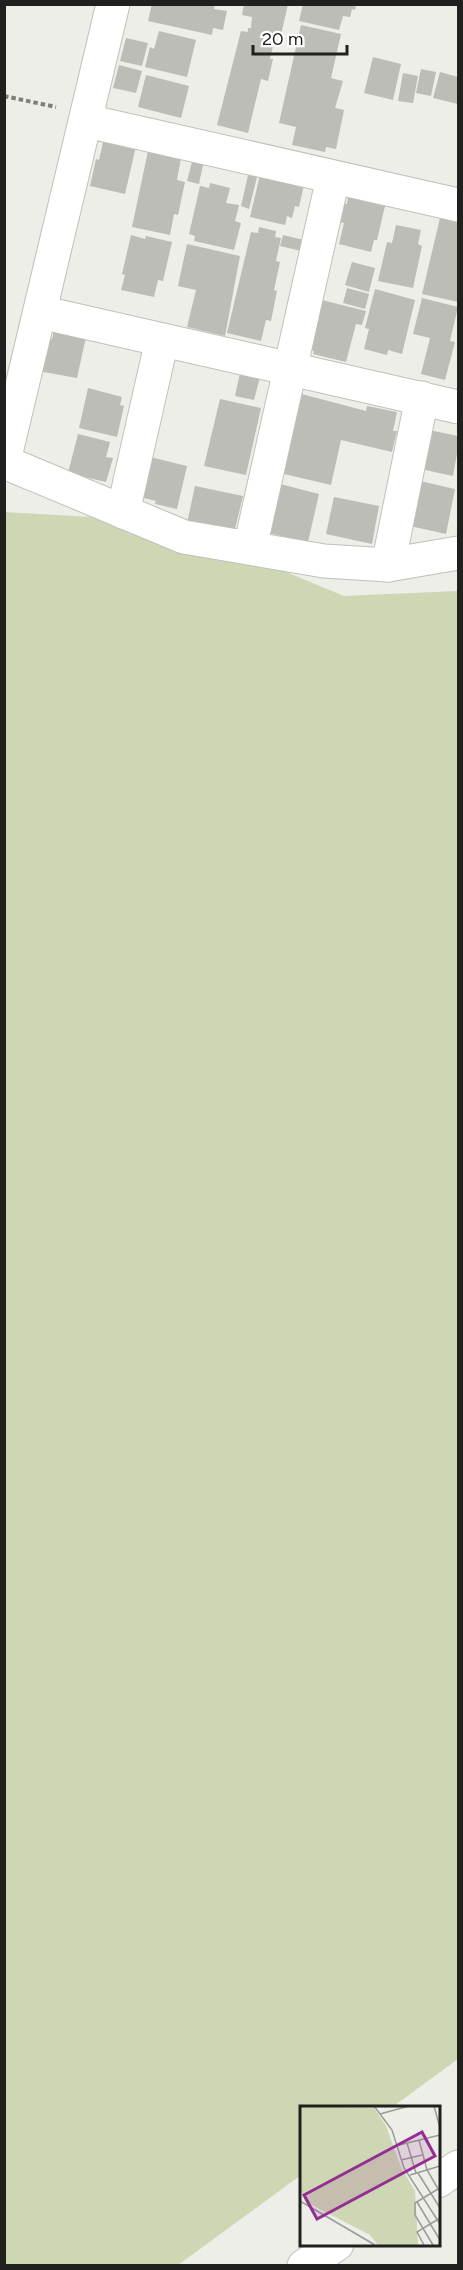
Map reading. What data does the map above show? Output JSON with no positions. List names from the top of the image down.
{
  "scale_bar": "20 m"
}
